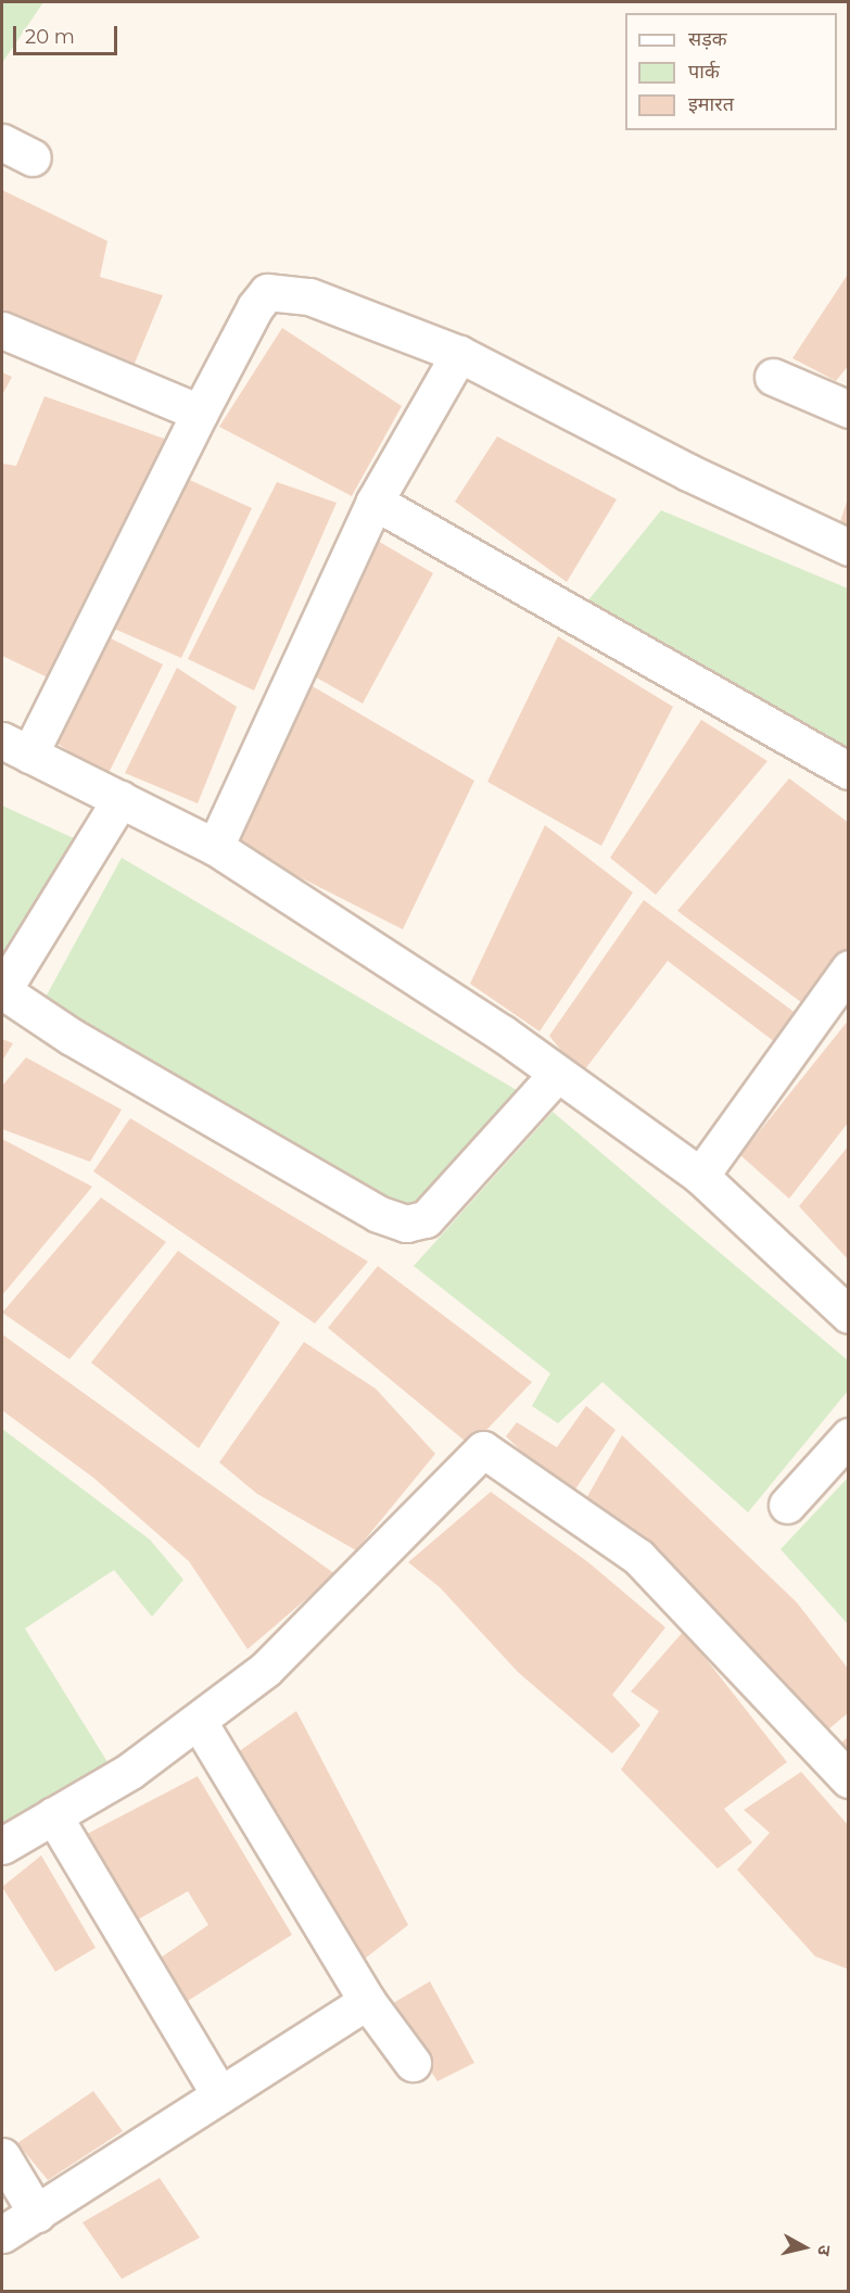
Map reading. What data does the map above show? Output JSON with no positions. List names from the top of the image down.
{
  "legend": ["सड़क", "पार्क", "इमारत"],
  "scale_bar": "20 m",
  "north": "right"
}
